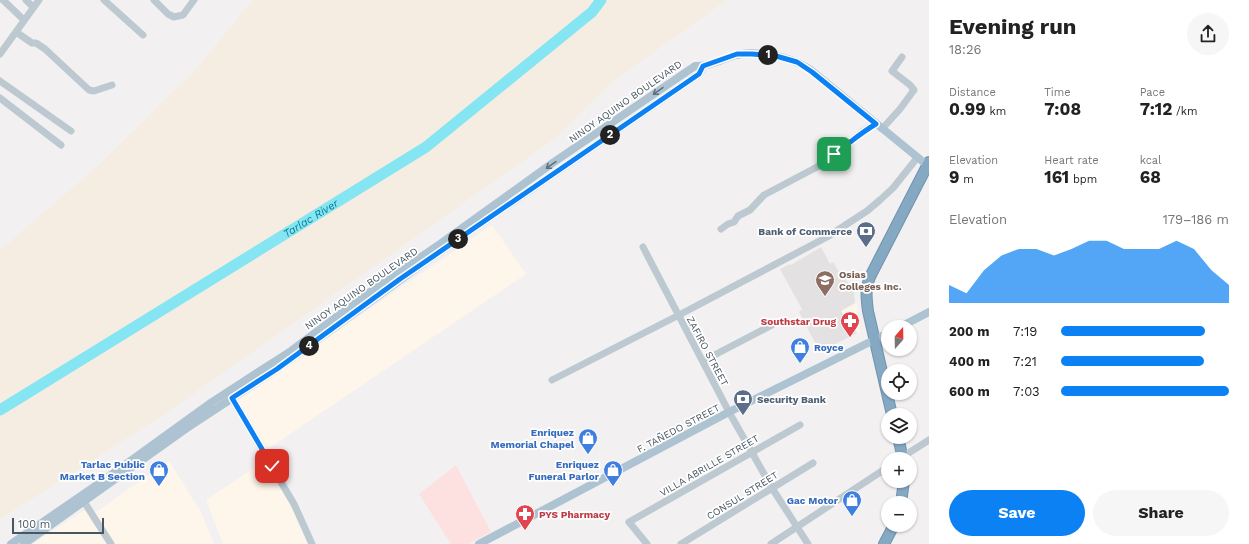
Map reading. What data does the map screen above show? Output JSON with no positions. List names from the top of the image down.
{
  "streets": {
    "main road": ["NINOY AQUINO BOULEVARD", "F. TAÑEDO STREET"],
    "street": ["ZAFIRO STREET", "VILLA ABRILLE STREET", "CONSUL STREET"]
  },
  "crossings": [
    ["ZAFIRO STREET", "F. TAÑEDO STREET"],
    ["ZAFIRO STREET", "VILLA ABRILLE STREET"],
    ["ZAFIRO STREET", "CONSUL STREET"]
  ],
  "water": ["Tarlac River"],
  "places": {
    "bank": ["Bank of Commerce", "Security Bank"],
    "school or university": ["Osias Colleges Inc."],
    "pharmacy": ["Southstar Drug", "PYS Pharmacy"],
    "shop": [
      "Royce",
      "Enriquez Memorial Chapel",
      "Tarlac Public Market B Section",
      "Enriquez Funeral Parlor",
      "Gac Motor"
    ]
  },
  "scale_bar": "100 m",
  "north": "top",
  "page": {
    "heading": ["Evening run", "18:26"],
    "pins": [
      "1",
      "2",
      "3",
      "4"
    ],
    "stats": [
      ["Distance", "0.99 km"],
      ["Time", "7:08"],
      ["Pace", "7:12 /km"],
      ["Elevation", "9 m"],
      ["Heart rate", "161 bpm"],
      ["kcal", "68"]
    ],
    "chart": ["Elevation", "179–186 m"],
    "list": [
      {
        "name": "200 m",
        "note": "7:19"
      },
      {
        "name": "400 m",
        "note": "7:21"
      },
      {
        "name": "600 m",
        "note": "7:03"
      }
    ],
    "map_buttons": ["+", "−"],
    "buttons": ["Save", "Share"],
    "scale": "100 m"
  }
}
